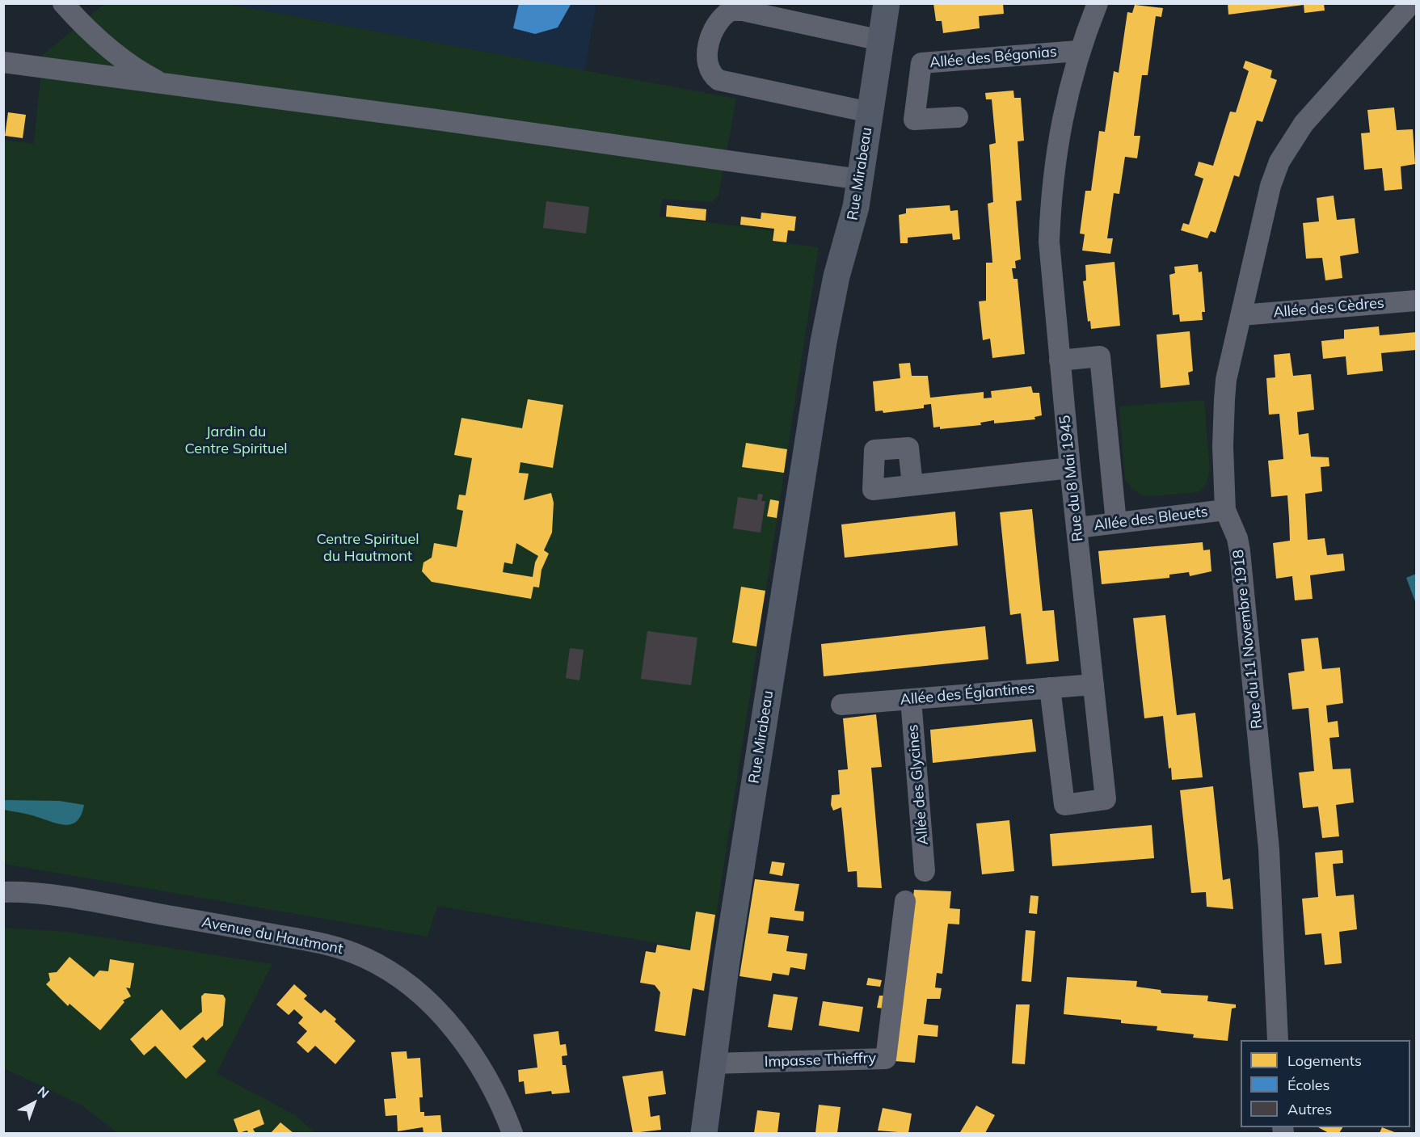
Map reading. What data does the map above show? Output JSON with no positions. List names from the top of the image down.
{
  "streets": {
    "main road": ["Rue Mirabeau"],
    "street": [
      "Allée des Bégonias",
      "Allée des Cèdres",
      "Rue du 8 Mai 1945",
      "Allée des Bleuets",
      "Rue du 11 Novembre 1918",
      "Allée des Églantines",
      "Allée des Glycines",
      "Avenue du Hautmont",
      "Impasse Thieffry"
    ]
  },
  "crossings": [
    ["Allée des Bégonias", "Rue du 8 Mai 1945"],
    ["Rue Mirabeau", "Impasse Thieffry"],
    ["Allée des Cèdres", "Rue du 11 Novembre 1918"],
    ["Rue du 8 Mai 1945", "Allée des Bleuets"],
    ["Rue du 8 Mai 1945", "Allée des Églantines"],
    ["Allée des Bleuets", "Rue du 11 Novembre 1918"],
    ["Allée des Églantines", "Allée des Glycines"]
  ],
  "parks": ["Jardin du Centre Spirituel", "Centre Spirituel du Hautmont"],
  "legend": ["Logements", "Écoles", "Autres"],
  "north": "top right"
}
